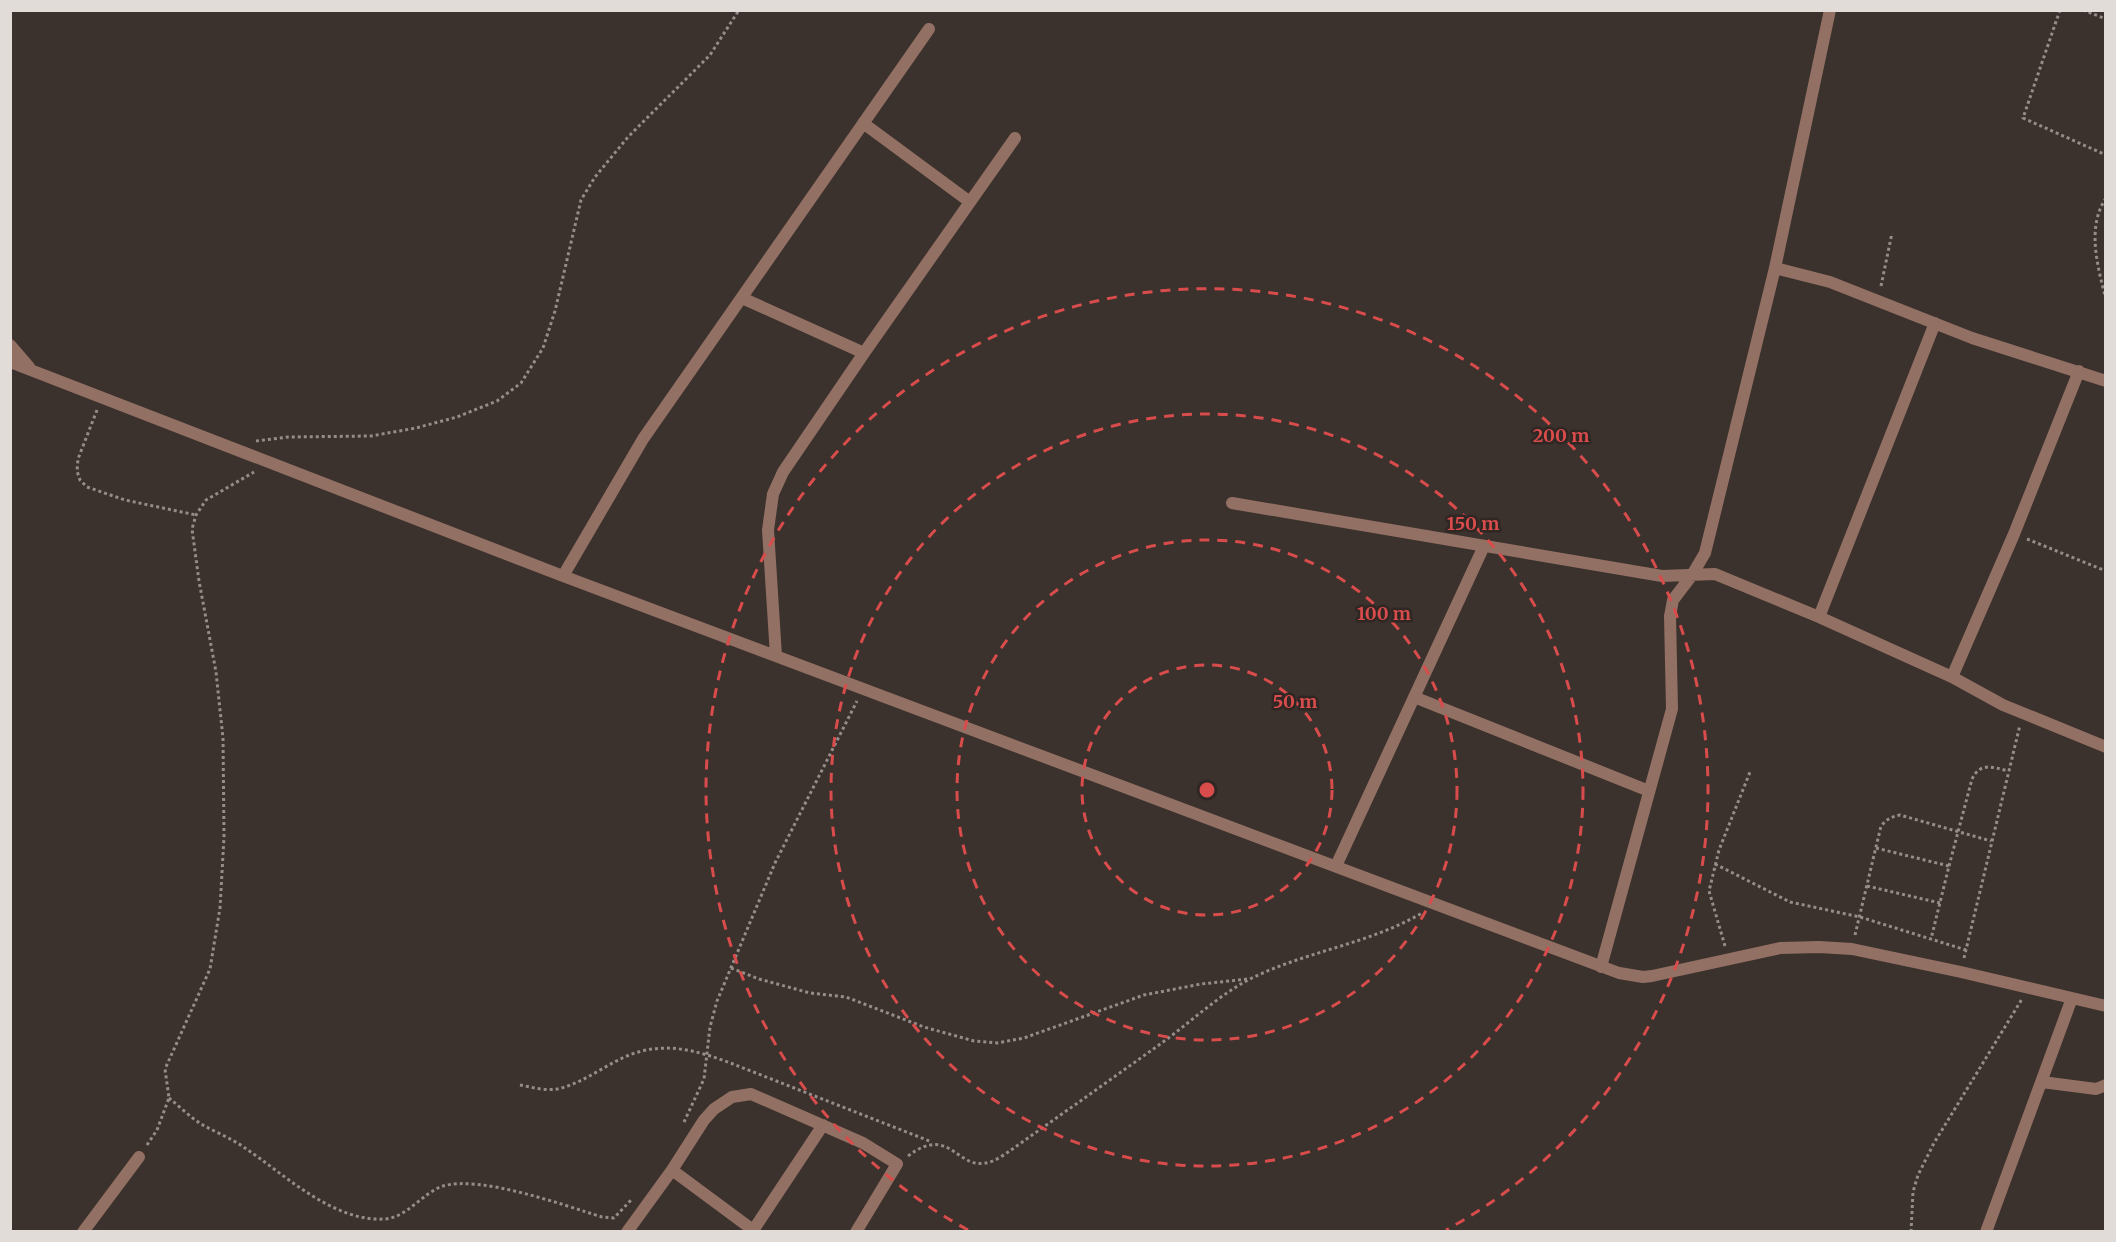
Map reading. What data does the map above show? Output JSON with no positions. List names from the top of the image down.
{
  "rings": [
    "200 m",
    "150 m",
    "100 m",
    "50 m"
  ]
}
